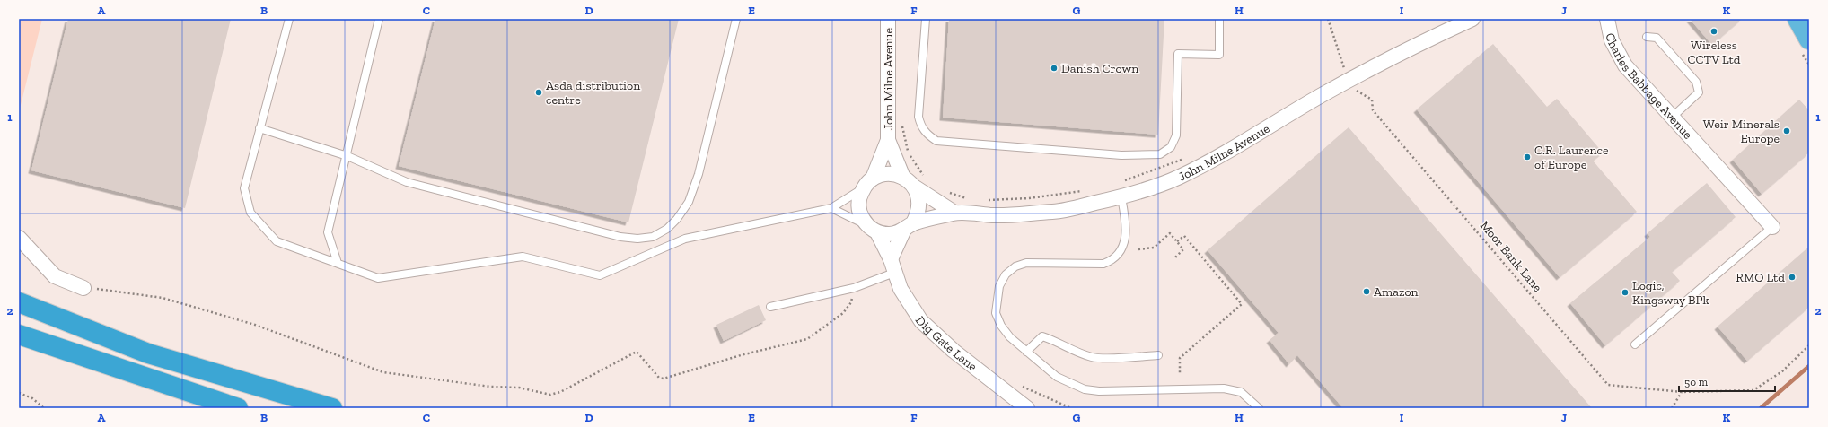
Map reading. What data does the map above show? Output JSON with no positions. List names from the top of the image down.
{
  "streets": {
    "street": ["John Milne Avenue", "Charles Babbage Avenue", "Dig Gate Lane"],
    "path": ["Moor Bank Lane"]
  },
  "crossings": [
    ["John Milne Avenue", "Dig Gate Lane"]
  ],
  "places": [
    "Wireless CCTV Ltd",
    "Danish Crown",
    "Asda distribution centre",
    "Weir Minerals Europe",
    "C.R. Laurence of Europe",
    "RMO Ltd",
    "Amazon",
    "Logic, Kingsway BPk"
  ],
  "scale_bar": "50 m",
  "grid": {
    "columns": [
      "A",
      "B",
      "C",
      "D",
      "E",
      "F",
      "G",
      "H",
      "I",
      "J",
      "K"
    ],
    "rows": ["1", "2"]
  }
}
